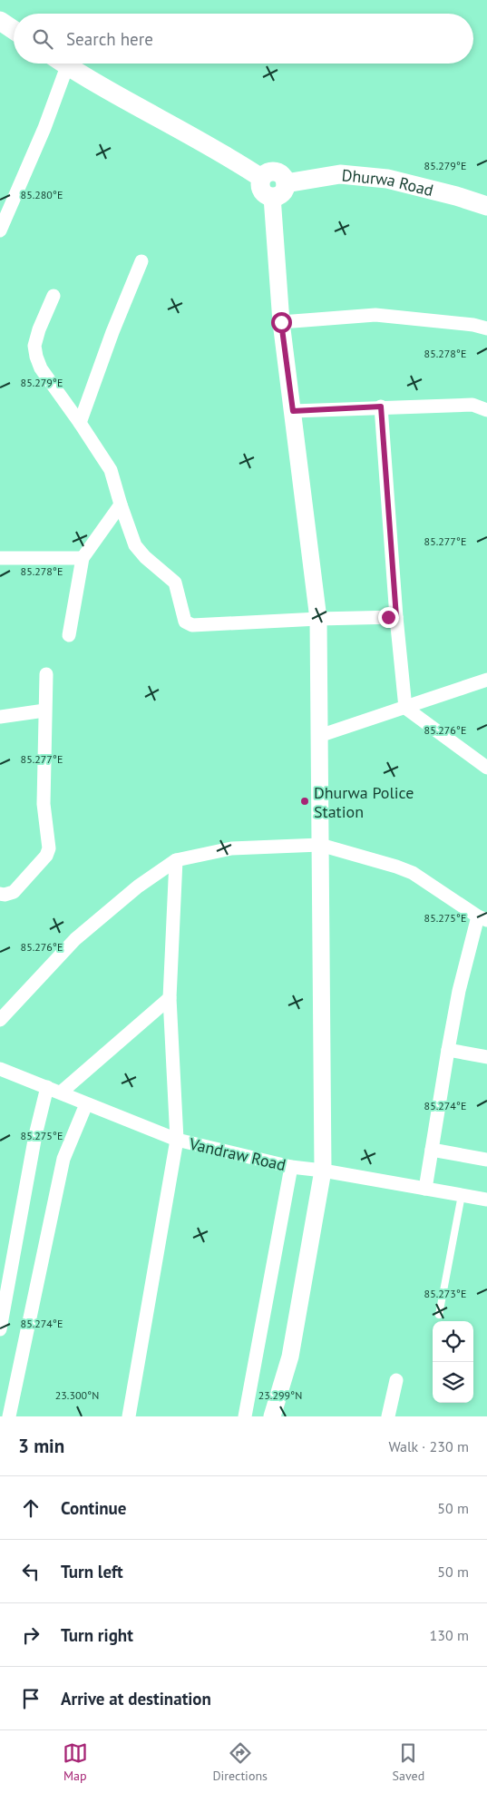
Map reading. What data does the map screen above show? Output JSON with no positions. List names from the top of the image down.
{
  "streets": {
    "main road": ["Dhurwa Road"],
    "street": ["Vandraw Road"]
  },
  "places": ["Dhurwa Police Station"],
  "page": {
    "search": "Search here",
    "heading": ["3 min", "Walk · 230 m"],
    "list": [
      ["Continue", "50 m"],
      ["Turn left", "50 m"],
      ["Turn right", "130 m"],
      "Arrive at destination"
    ],
    "nav": ["Map", "Directions", "Saved"]
  },
  "coordinates": [
    "85.279°E",
    "85.280°E",
    "85.278°E",
    "85.277°E",
    "85.276°E",
    "85.275°E",
    "85.274°E",
    "85.273°E",
    "23.300°N",
    "23.299°N"
  ]
}
